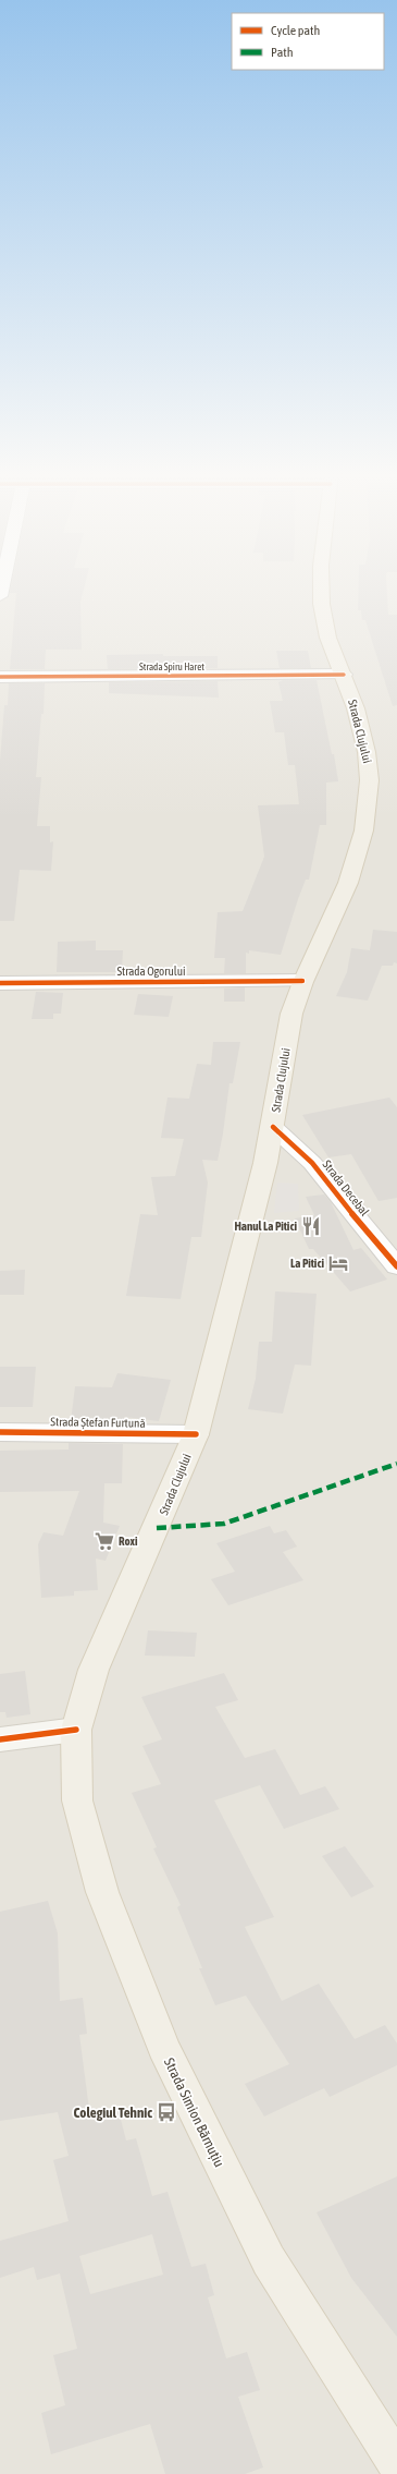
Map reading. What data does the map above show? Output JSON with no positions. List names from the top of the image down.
{
  "streets": {
    "main road": ["Strada Clujului", "Strada Simion Bărnuțiu"],
    "street": [
      "Strada Spiru Haret",
      "Strada Ogorului",
      "Strada Decebal",
      "Strada Ștefan Furtună"
    ]
  },
  "crossings": [
    ["Strada Spiru Haret", "Strada Clujului"],
    ["Strada Clujului", "Strada Ogorului"],
    ["Strada Clujului", "Strada Decebal"],
    ["Strada Clujului", "Strada Ștefan Furtună"],
    ["Strada Clujului", "Strada Simion Bărnuțiu"]
  ],
  "places": {
    "restaurant": ["Hanul La Pitici"],
    "hotel": ["La Pitici"],
    "supermarket": ["Roxi"],
    "bus stop": ["Colegiul Tehnic"]
  },
  "legend": ["Cycle path", "Path"]
}
